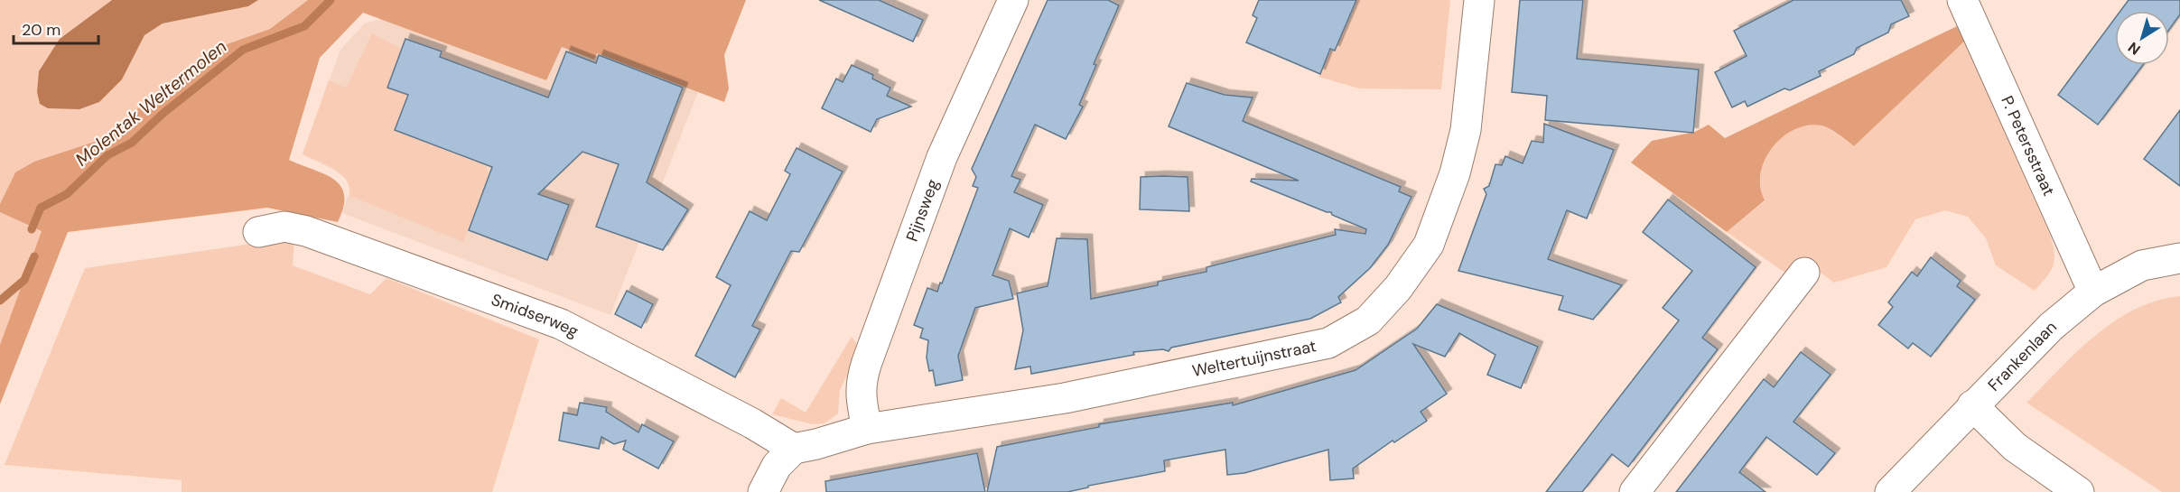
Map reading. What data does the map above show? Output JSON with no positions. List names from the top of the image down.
{
  "streets": {
    "street": [
      "P. Petersstraat",
      "Pijnsweg",
      "Smidserweg",
      "Frankenlaan",
      "Weltertuijnstraat"
    ]
  },
  "crossings": [
    ["P. Petersstraat", "Frankenlaan"],
    ["Pijnsweg", "Weltertuijnstraat"],
    ["Smidserweg", "Weltertuijnstraat"]
  ],
  "water": ["Molentak Weltermolen"],
  "scale_bar": "20 m",
  "north": "bottom left"
}
